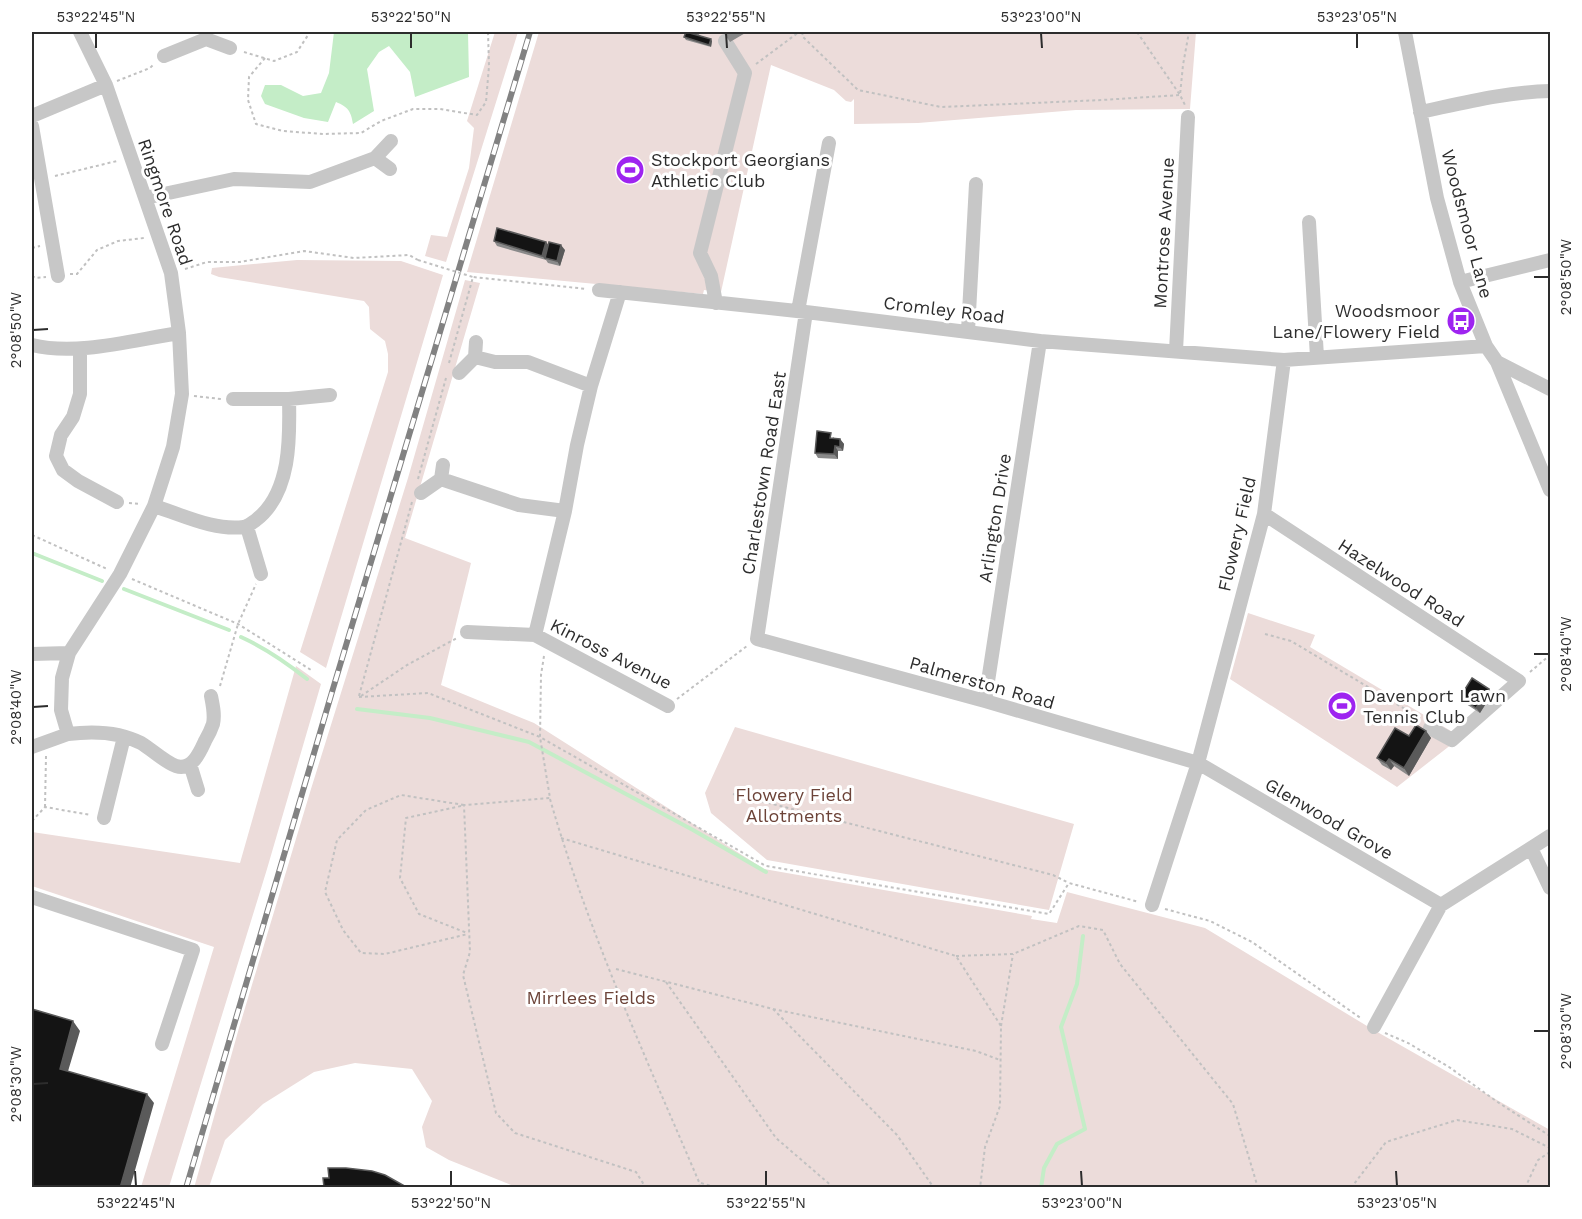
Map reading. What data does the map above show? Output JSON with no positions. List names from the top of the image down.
{
  "streets": {
    "street": [
      "Ringmore Road",
      "Woodsmoor Lane",
      "Montrose Avenue",
      "Cromley Road",
      "Charlestown Road East",
      "Arlington Drive",
      "Flowery Field",
      "Hazelwood Road",
      "Kinross Avenue",
      "Palmerston Road",
      "Glenwood Grove"
    ]
  },
  "crossings": [
    ["Montrose Avenue", "Cromley Road"],
    ["Cromley Road", "Charlestown Road East"],
    ["Cromley Road", "Arlington Drive"],
    ["Cromley Road", "Flowery Field"],
    ["Cromley Road", "Kinross Avenue"],
    ["Charlestown Road East", "Kinross Avenue"],
    ["Charlestown Road East", "Palmerston Road"],
    ["Arlington Drive", "Palmerston Road"],
    ["Flowery Field", "Hazelwood Road"],
    ["Flowery Field", "Palmerston Road"],
    ["Flowery Field", "Glenwood Grove"],
    ["Kinross Avenue", "Palmerston Road"],
    ["Palmerston Road", "Glenwood Grove"]
  ],
  "parks": ["Flowery Field Allotments", "Mirrlees Fields"],
  "places": {
    "sports": ["Stockport Georgians Athletic Club", "Davenport Lawn Tennis Club"],
    "bus stop": ["Woodsmoor Lane/Flowery Field"]
  },
  "coordinates": [
    "53°22'45\"N",
    "53°22'50\"N",
    "53°22'55\"N",
    "53°23'00\"N",
    "53°23'05\"N",
    "2°08'50\"W",
    "2°08'40\"W",
    "2°08'30\"W"
  ]
}
